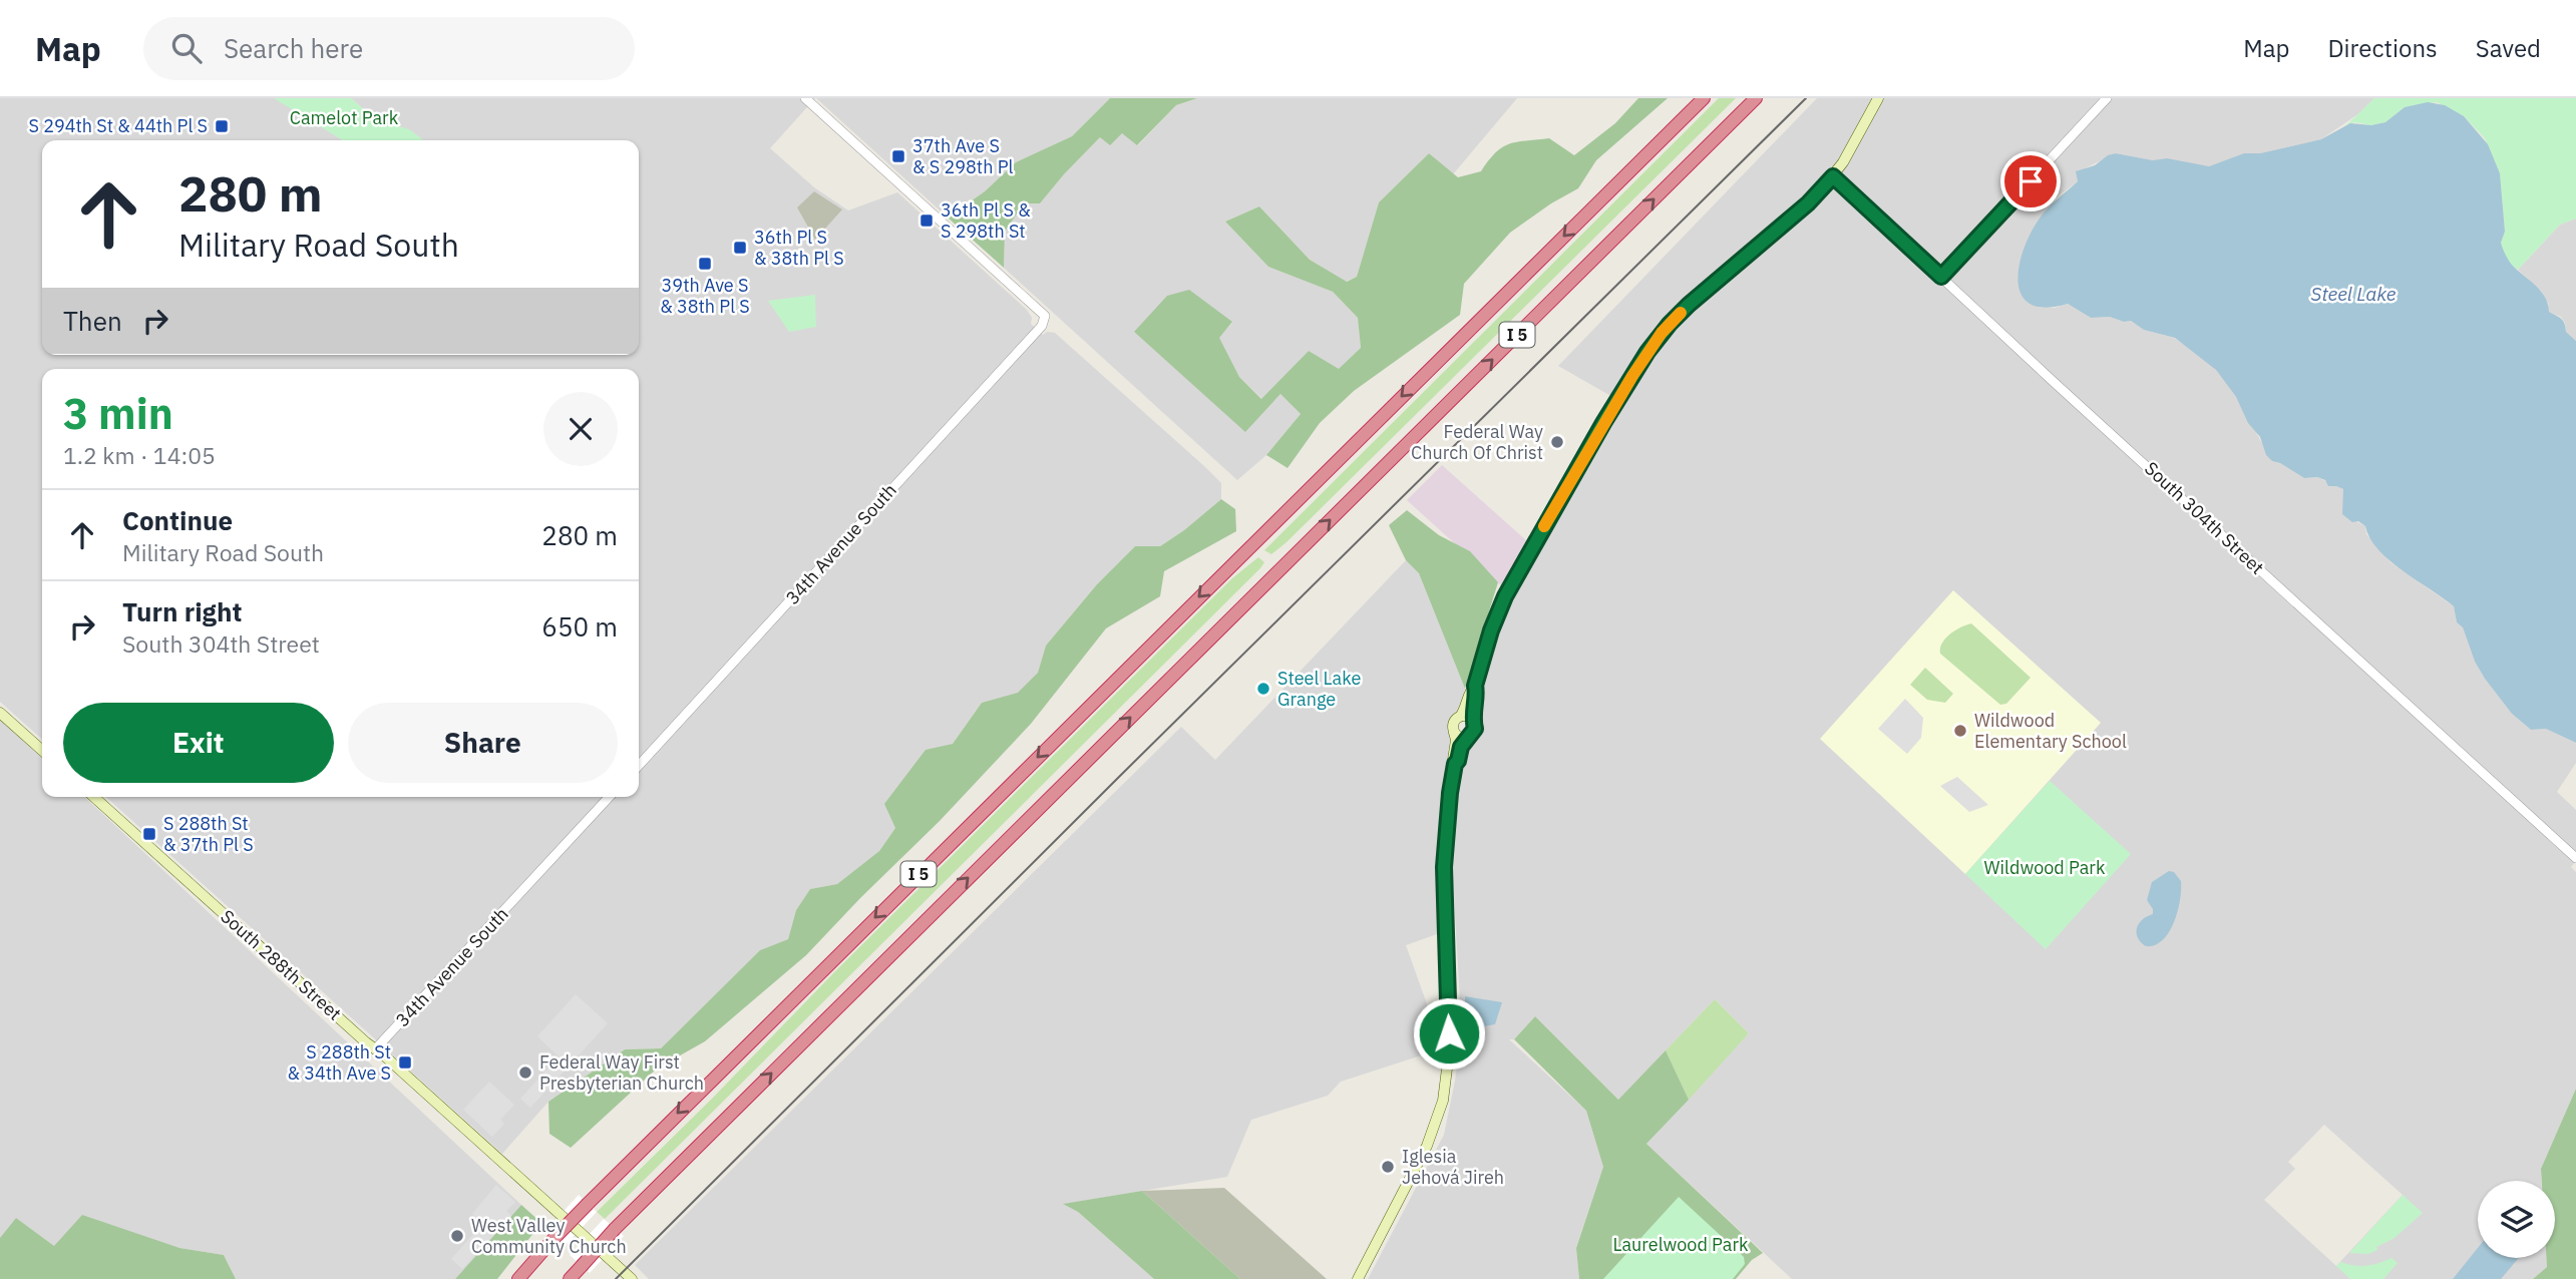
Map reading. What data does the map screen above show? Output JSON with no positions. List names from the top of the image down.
{
  "streets": {
    "highway": ["I 5"],
    "main road": ["South 288th Street"],
    "street": ["South 304th Street", "34th Avenue South"]
  },
  "crossings": [
    ["34th Avenue South", "South 288th Street"]
  ],
  "water": ["Steel Lake"],
  "parks": ["Camelot Park", "Wildwood Park", "Laurelwood Park"],
  "places": {
    "transit": [
      "S 294th St & 44th Pl S",
      "37th Ave S & S 298th Pl",
      "36th Pl S & S 298th St",
      "36th Pl S & 38th Pl S",
      "39th Ave S & 38th Pl S",
      "S 288th St & 37th Pl S",
      "S 288th St & 34th Ave S"
    ],
    "other": [
      "Federal Way Church Of Christ",
      "Steel Lake Grange",
      "Wildwood Elementary School",
      "Federal Way First Presbyterian Church",
      "Iglesia Jehová Jireh",
      "West Valley Community Church"
    ]
  },
  "page": {
    "header": "Map",
    "search": "Search here",
    "nav": ["Map", "Directions", "Saved"],
    "turn": ["280 m", "Military Road South"],
    "then": "Then",
    "heading": ["3 min", "1.2 km · 14:05"],
    "list": [
      {
        "name": "Continue",
        "note": "Military Road South",
        "value": "280 m"
      },
      {
        "name": "Turn right",
        "note": "South 304th Street",
        "value": "650 m"
      }
    ],
    "buttons": ["Exit", "Share"]
  }
}
